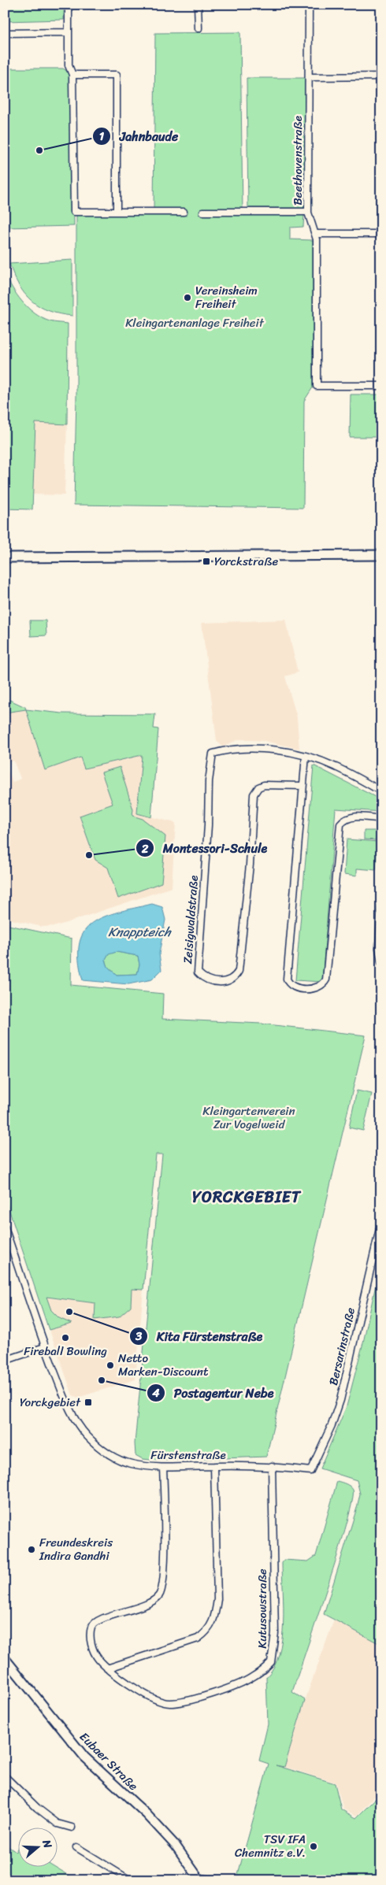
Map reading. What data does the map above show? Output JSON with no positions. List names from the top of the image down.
{
  "streets": {
    "street": [
      "Beethovenstraße",
      "Zeisigwaldstraße",
      "Bersarinstraße",
      "Fürstenstraße",
      "Kutusowstraße",
      "Eubaer Straße"
    ]
  },
  "crossings": [
    ["Bersarinstraße", "Fürstenstraße"],
    ["Fürstenstraße", "Kutusowstraße"]
  ],
  "districts": ["YORCKGEBIET"],
  "water": ["Knappteich"],
  "parks": ["Kleingartenanlage Freiheit", "Kleingartenverein Zur Vogelweid"],
  "places": {
    "other": [
      "Jahnbaude",
      "Vereinsheim Freiheit",
      "Montessori-Schule",
      "Kita Fürstenstraße",
      "Fireball Bowling",
      "Netto Marken-Discount",
      "Postagentur Nebe",
      "Freundeskreis Indira Gandhi",
      "TSV IFA Chemnitz e.V."
    ],
    "transit": ["Yorckstraße", "Yorckgebiet"]
  },
  "north": "right"
}
